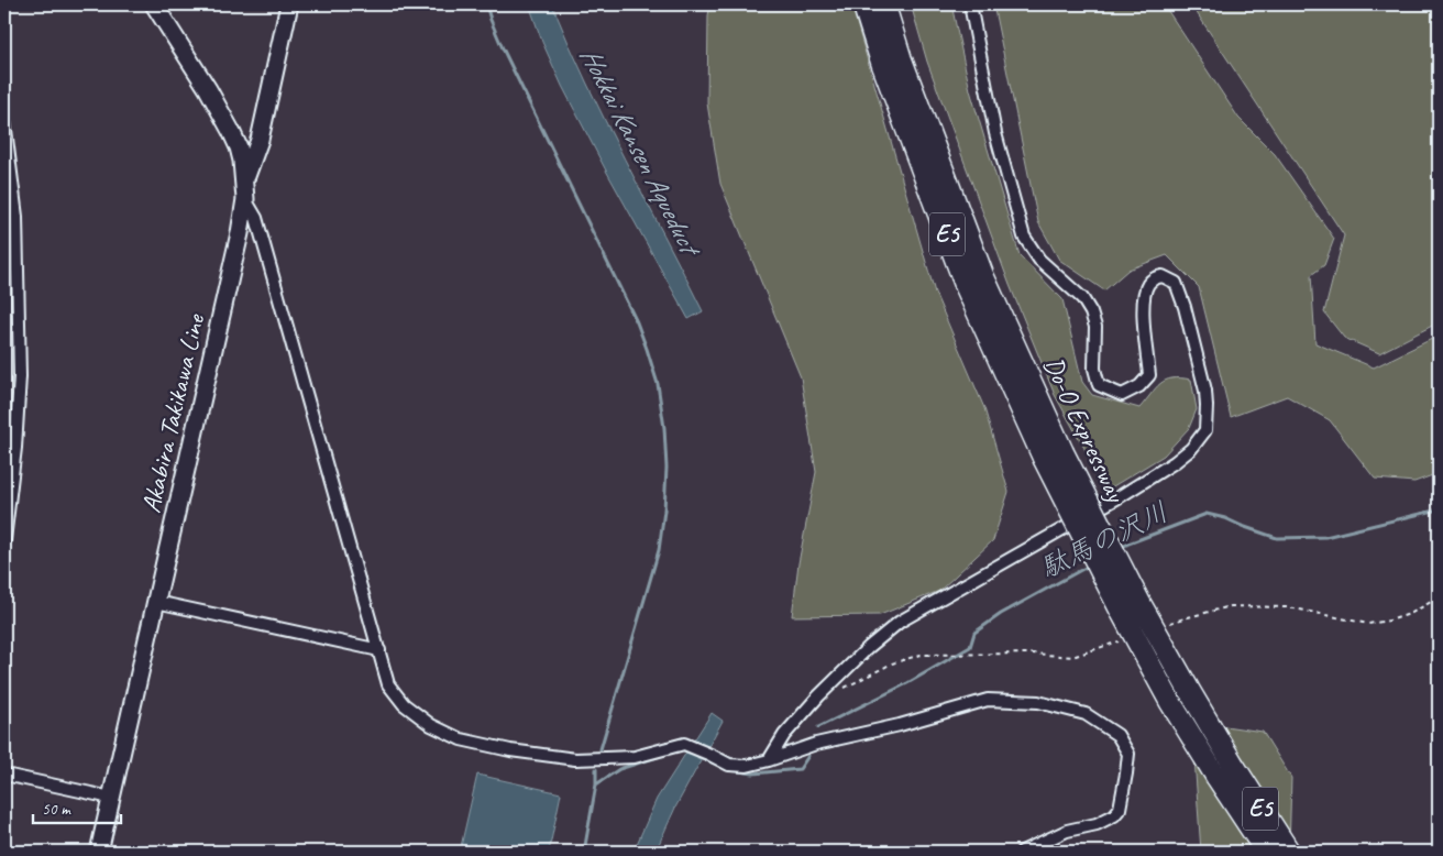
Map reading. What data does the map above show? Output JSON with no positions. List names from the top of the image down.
{
  "streets": {
    "highway": ["E5", "Do-O Expressway"],
    "main road": ["Akabira Takikawa Line"]
  },
  "water": ["Hokkai Kansen Aqueduct", "駄馬の沢川"],
  "scale_bar": "50 m"
}
